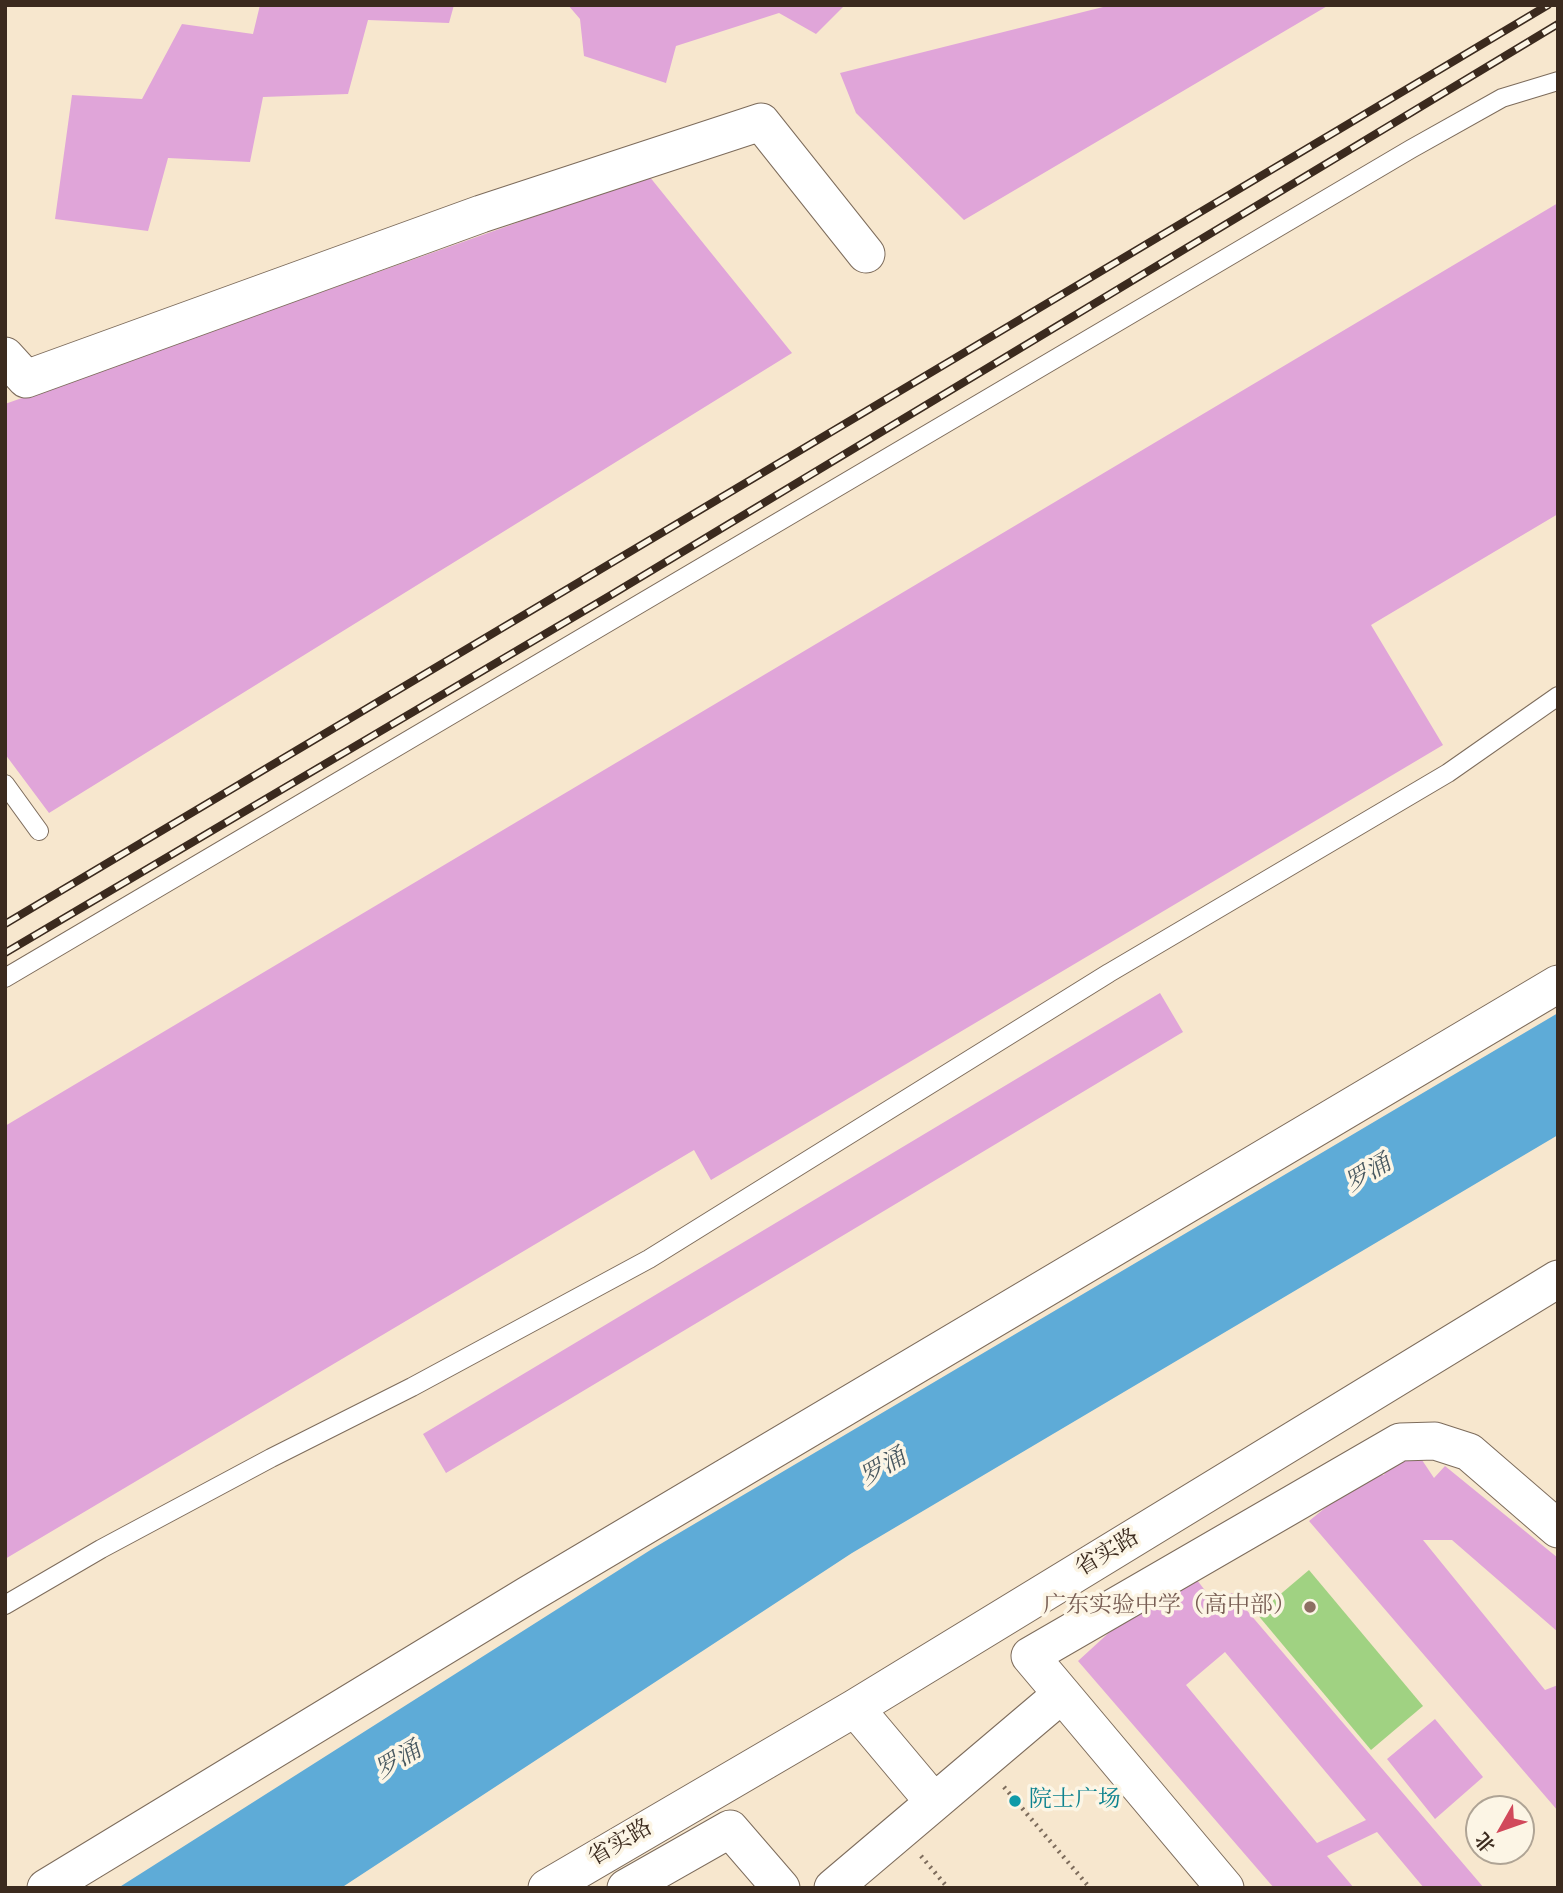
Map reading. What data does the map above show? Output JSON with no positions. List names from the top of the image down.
{
  "streets": {
    "street": ["省实路"]
  },
  "water": ["罗涌"],
  "places": ["广东实验中学（高中部）", "院士广场"],
  "north": "bottom left"
}
